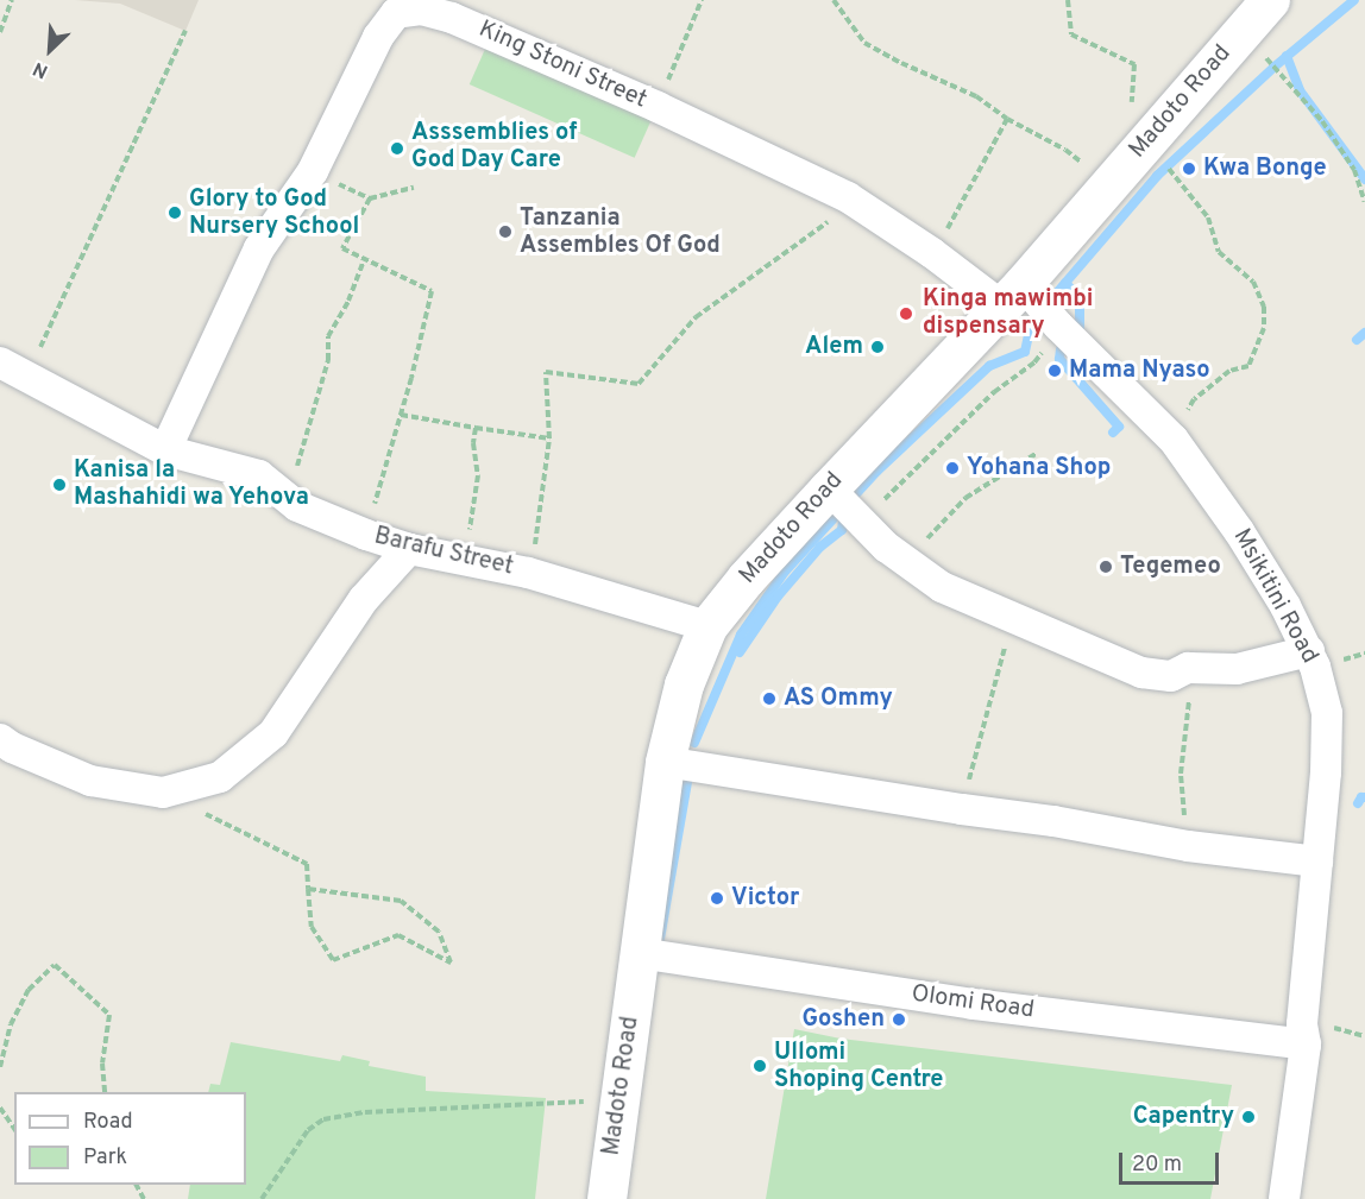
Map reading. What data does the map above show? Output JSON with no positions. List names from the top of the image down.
{
  "streets": {
    "main road": ["Madoto Road"],
    "street": [
      "King Stoni Street",
      "Barafu Street",
      "Msikitini Road",
      "Olomi Road"
    ]
  },
  "crossings": [
    ["King Stoni Street", "Madoto Road"],
    ["King Stoni Street", "Barafu Street"],
    ["King Stoni Street", "Msikitini Road"],
    ["Madoto Road", "Barafu Street"],
    ["Madoto Road", "Msikitini Road"],
    ["Madoto Road", "Olomi Road"],
    ["Msikitini Road", "Olomi Road"]
  ],
  "places": [
    "Asssemblies of God Day Care",
    "Kwa Bonge",
    "Glory to God Nursery School",
    "Tanzania Assembles Of God",
    "Kinga mawimbi dispensary",
    "Alem",
    "Mama Nyaso",
    "Yohana Shop",
    "Kanisa la Mashahidi wa Yehova",
    "Tegemeo",
    "AS Ommy",
    "Victor",
    "Goshen",
    "Ullomi Shoping Centre",
    "Capentry"
  ],
  "legend": ["Road", "Park"],
  "scale_bar": "20 m",
  "north": "bottom left"
}
